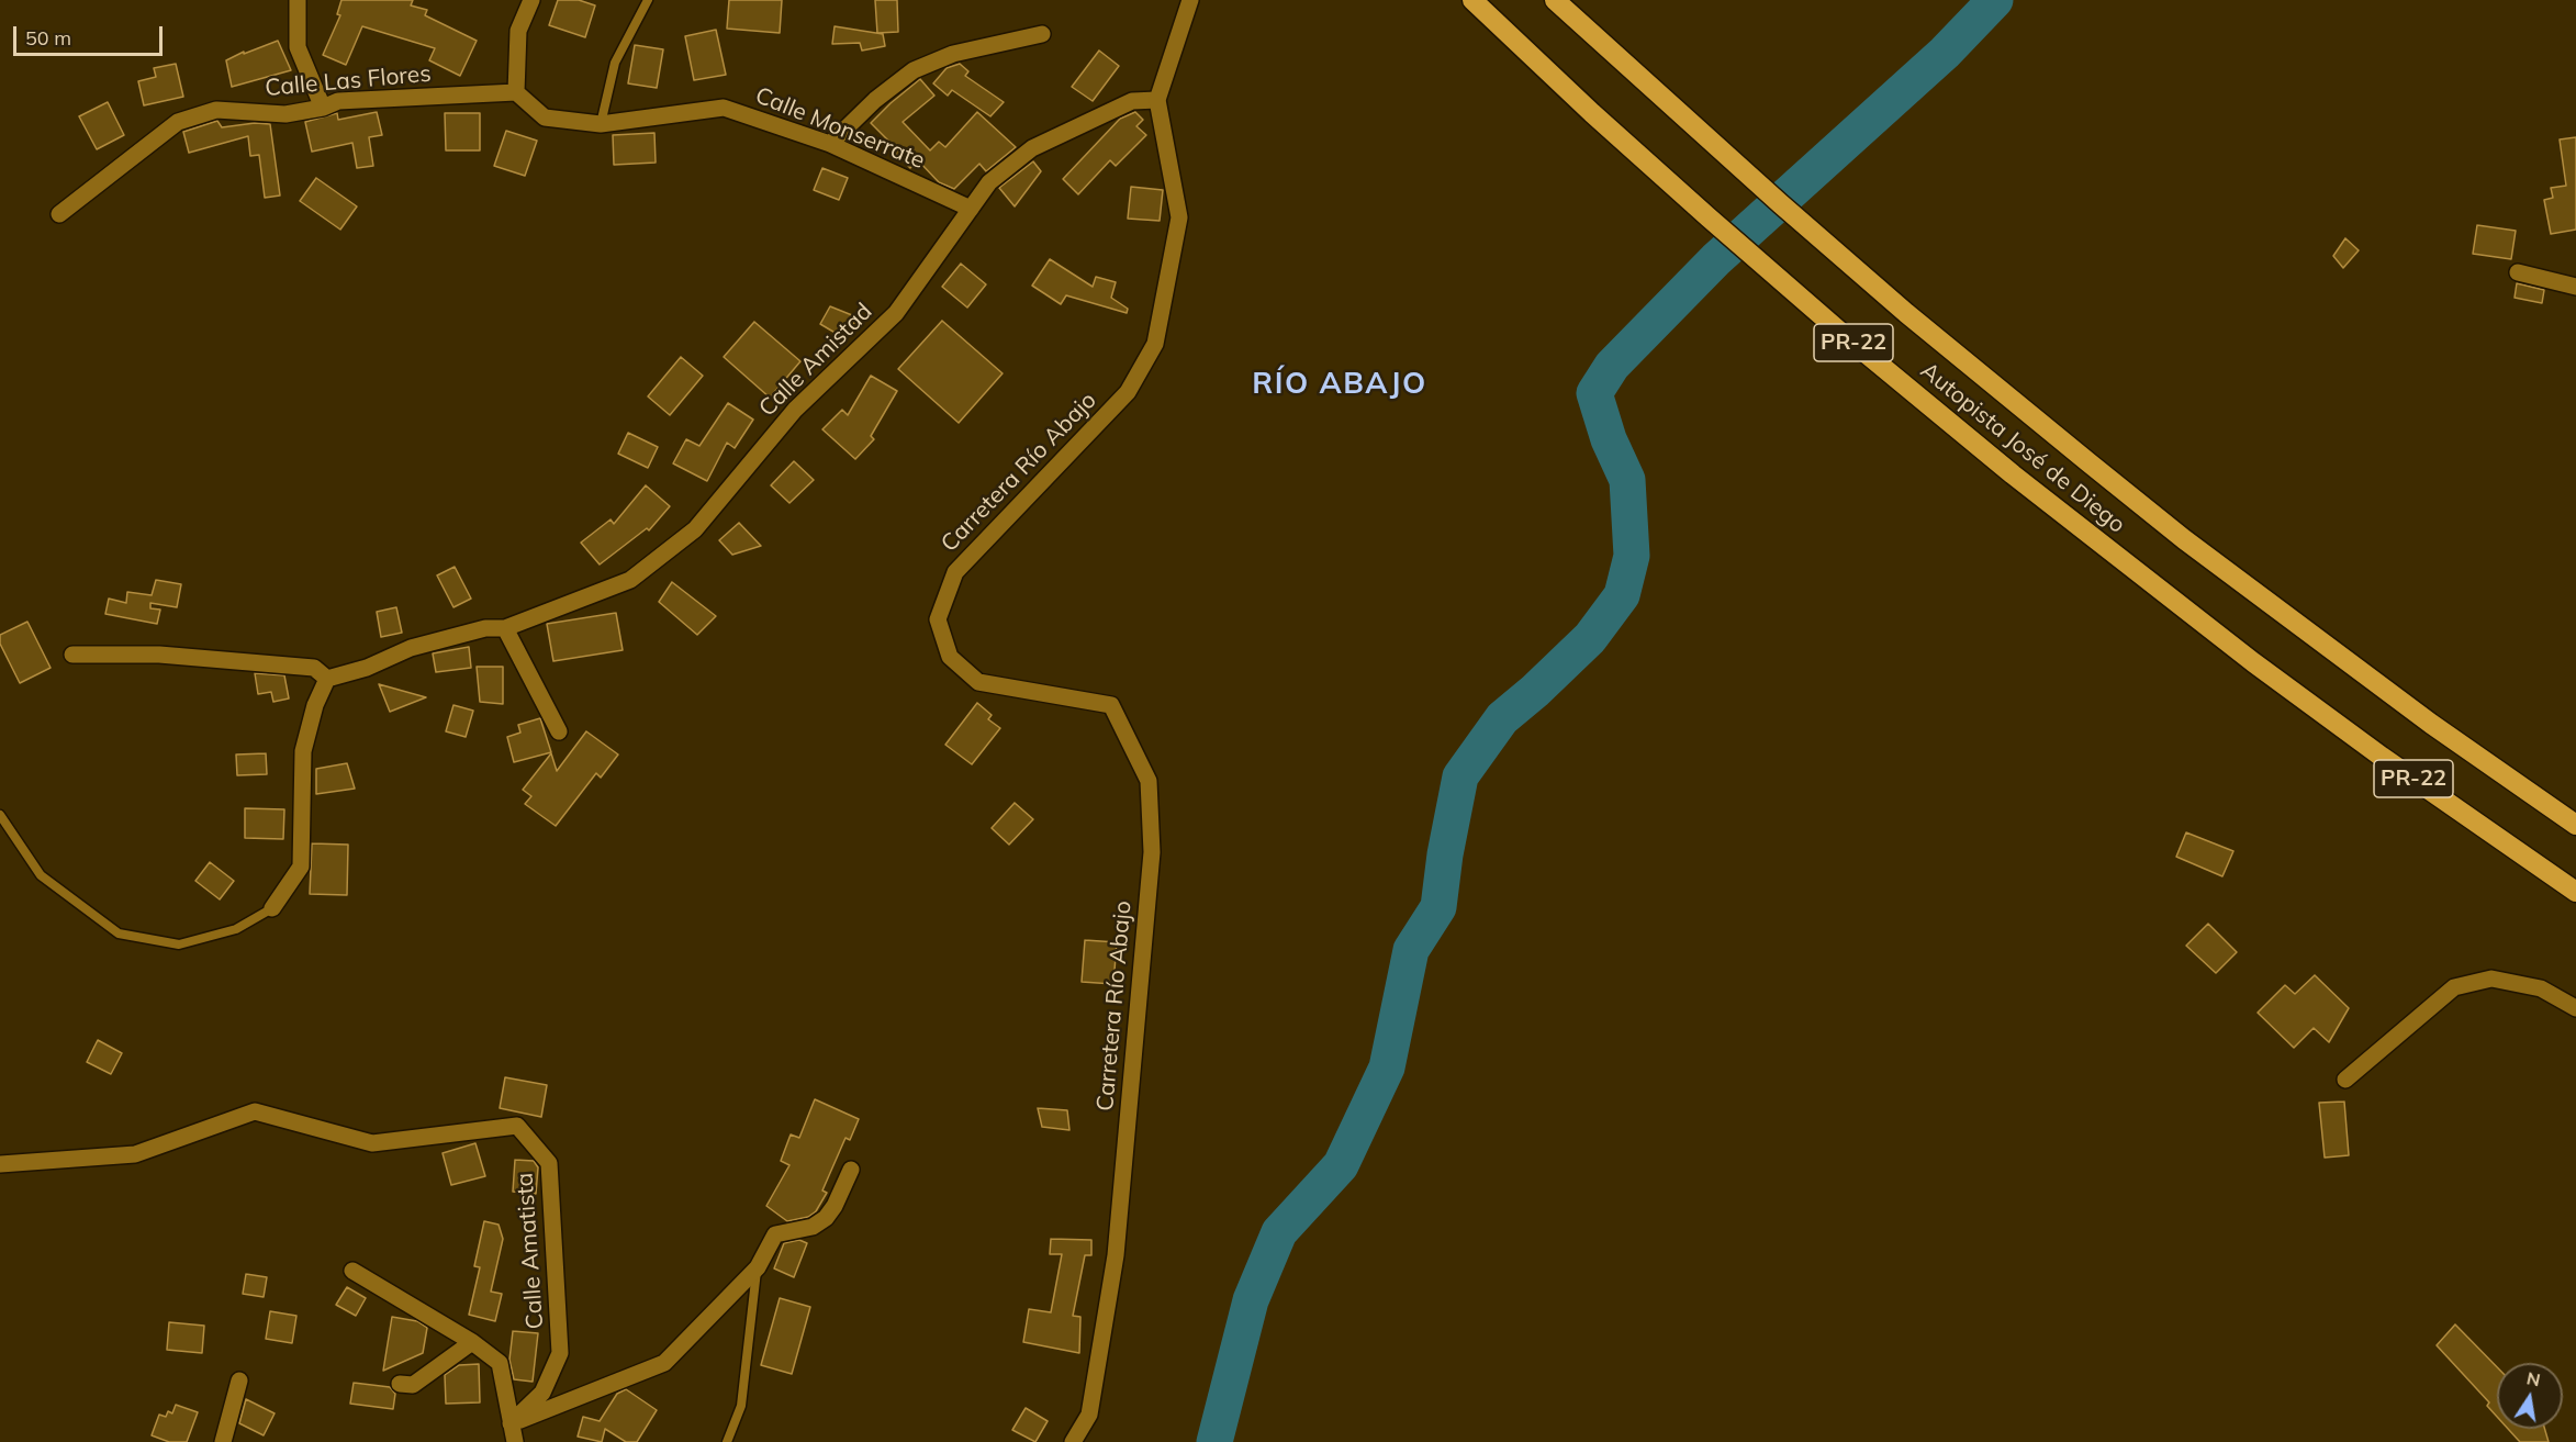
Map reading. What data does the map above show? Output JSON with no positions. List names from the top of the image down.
{
  "streets": {
    "highway": ["PR-22", "Autopista José de Diego"],
    "street": [
      "Calle Las Flores",
      "Calle Monserrate",
      "Calle Amistad",
      "Carretera Río Abajo",
      "Calle Amatista"
    ]
  },
  "crossings": [
    ["Calle Las Flores", "Calle Monserrate"],
    ["Calle Monserrate", "Calle Amistad"],
    ["Calle Amistad", "Carretera Río Abajo"]
  ],
  "districts": ["RÍO ABAJO"],
  "scale_bar": "50 m",
  "north": "top"
}
